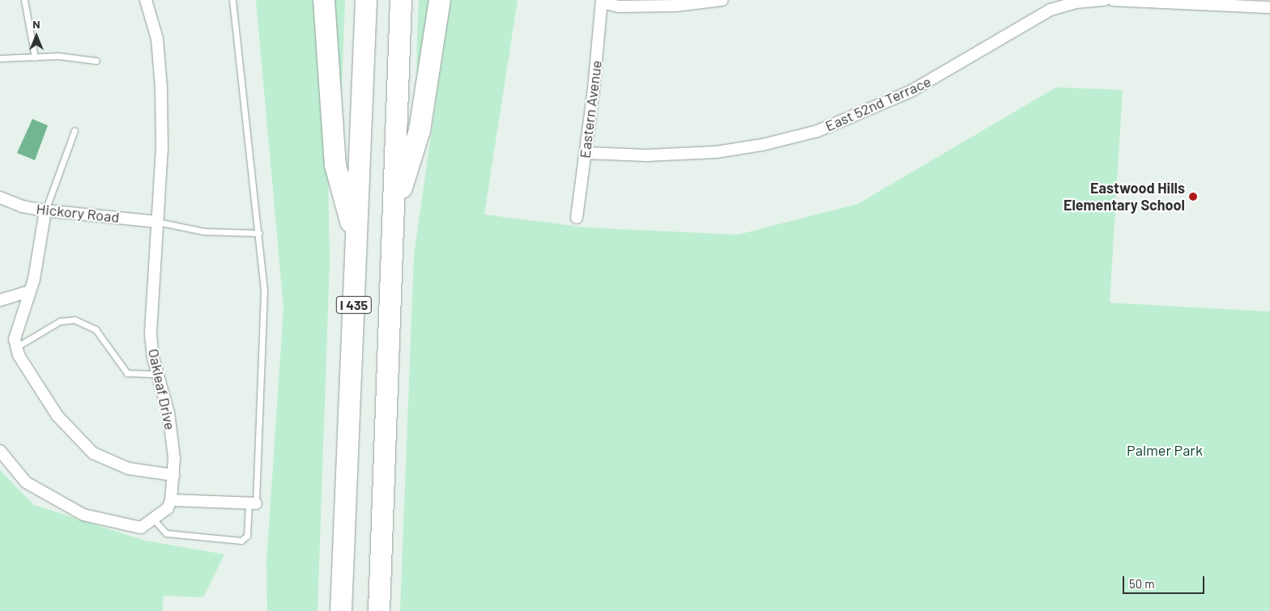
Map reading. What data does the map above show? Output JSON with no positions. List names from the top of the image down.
{
  "streets": {
    "highway": ["I 435"],
    "street": [
      "East 52nd Terrace",
      "Eastern Avenue",
      "Hickory Road",
      "Oakleaf Drive"
    ]
  },
  "crossings": [
    ["East 52nd Terrace", "Eastern Avenue"],
    ["Hickory Road", "Oakleaf Drive"]
  ],
  "parks": ["Palmer Park"],
  "places": ["Eastwood Hills Elementary School"],
  "scale_bar": "50 m",
  "north": "top"
}
